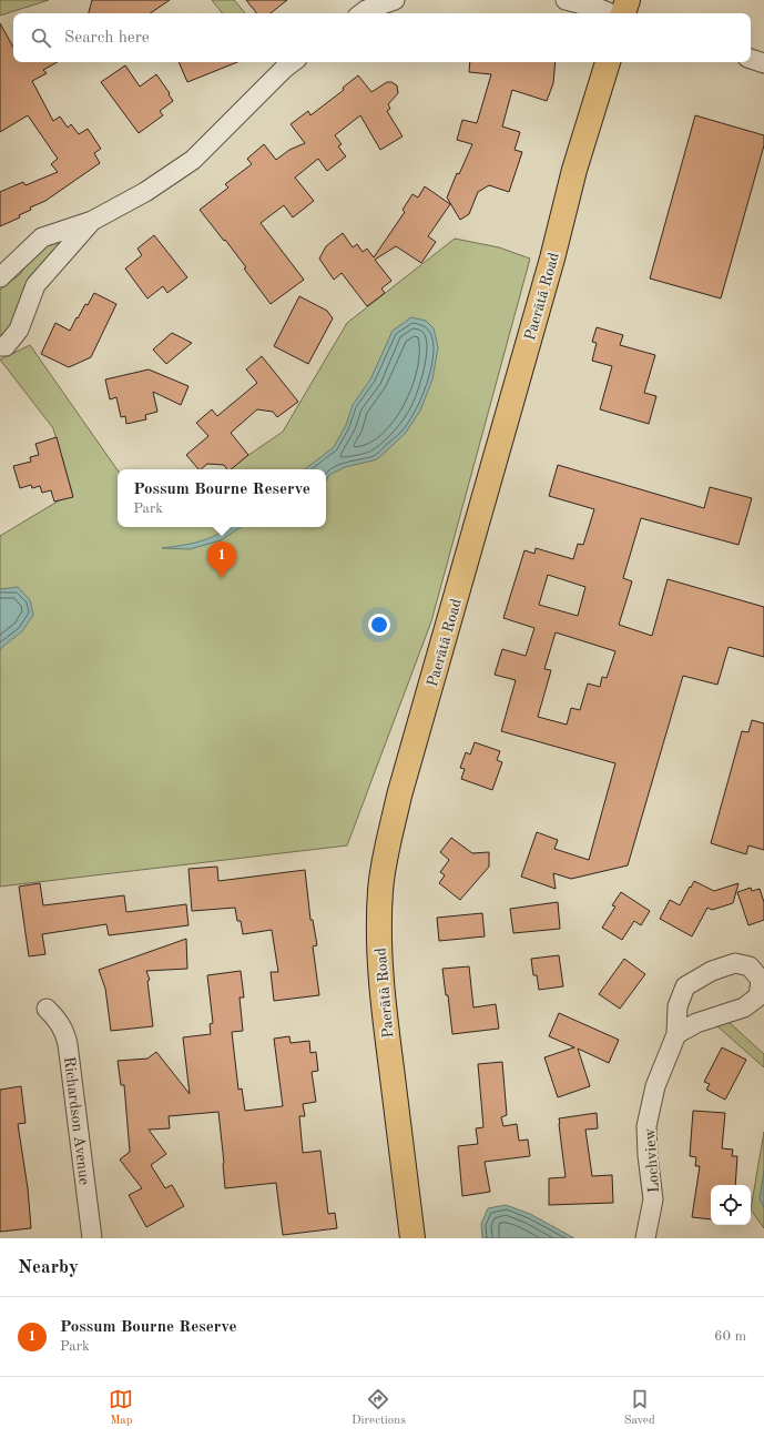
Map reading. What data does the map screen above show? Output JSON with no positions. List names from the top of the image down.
{
  "streets": {
    "main road": ["Paerātā Road"],
    "street": ["Richardson Avenue", "Lochview"]
  },
  "page": {
    "search": "Search here",
    "popup": ["Possum Bourne Reserve", "Park"],
    "pins": "1",
    "heading": "Nearby",
    "list": [
      {
        "mark": "1",
        "name": "Possum Bourne Reserve",
        "note": "Park",
        "value": "60 m"
      }
    ],
    "nav": ["Map", "Directions", "Saved"]
  }
}
